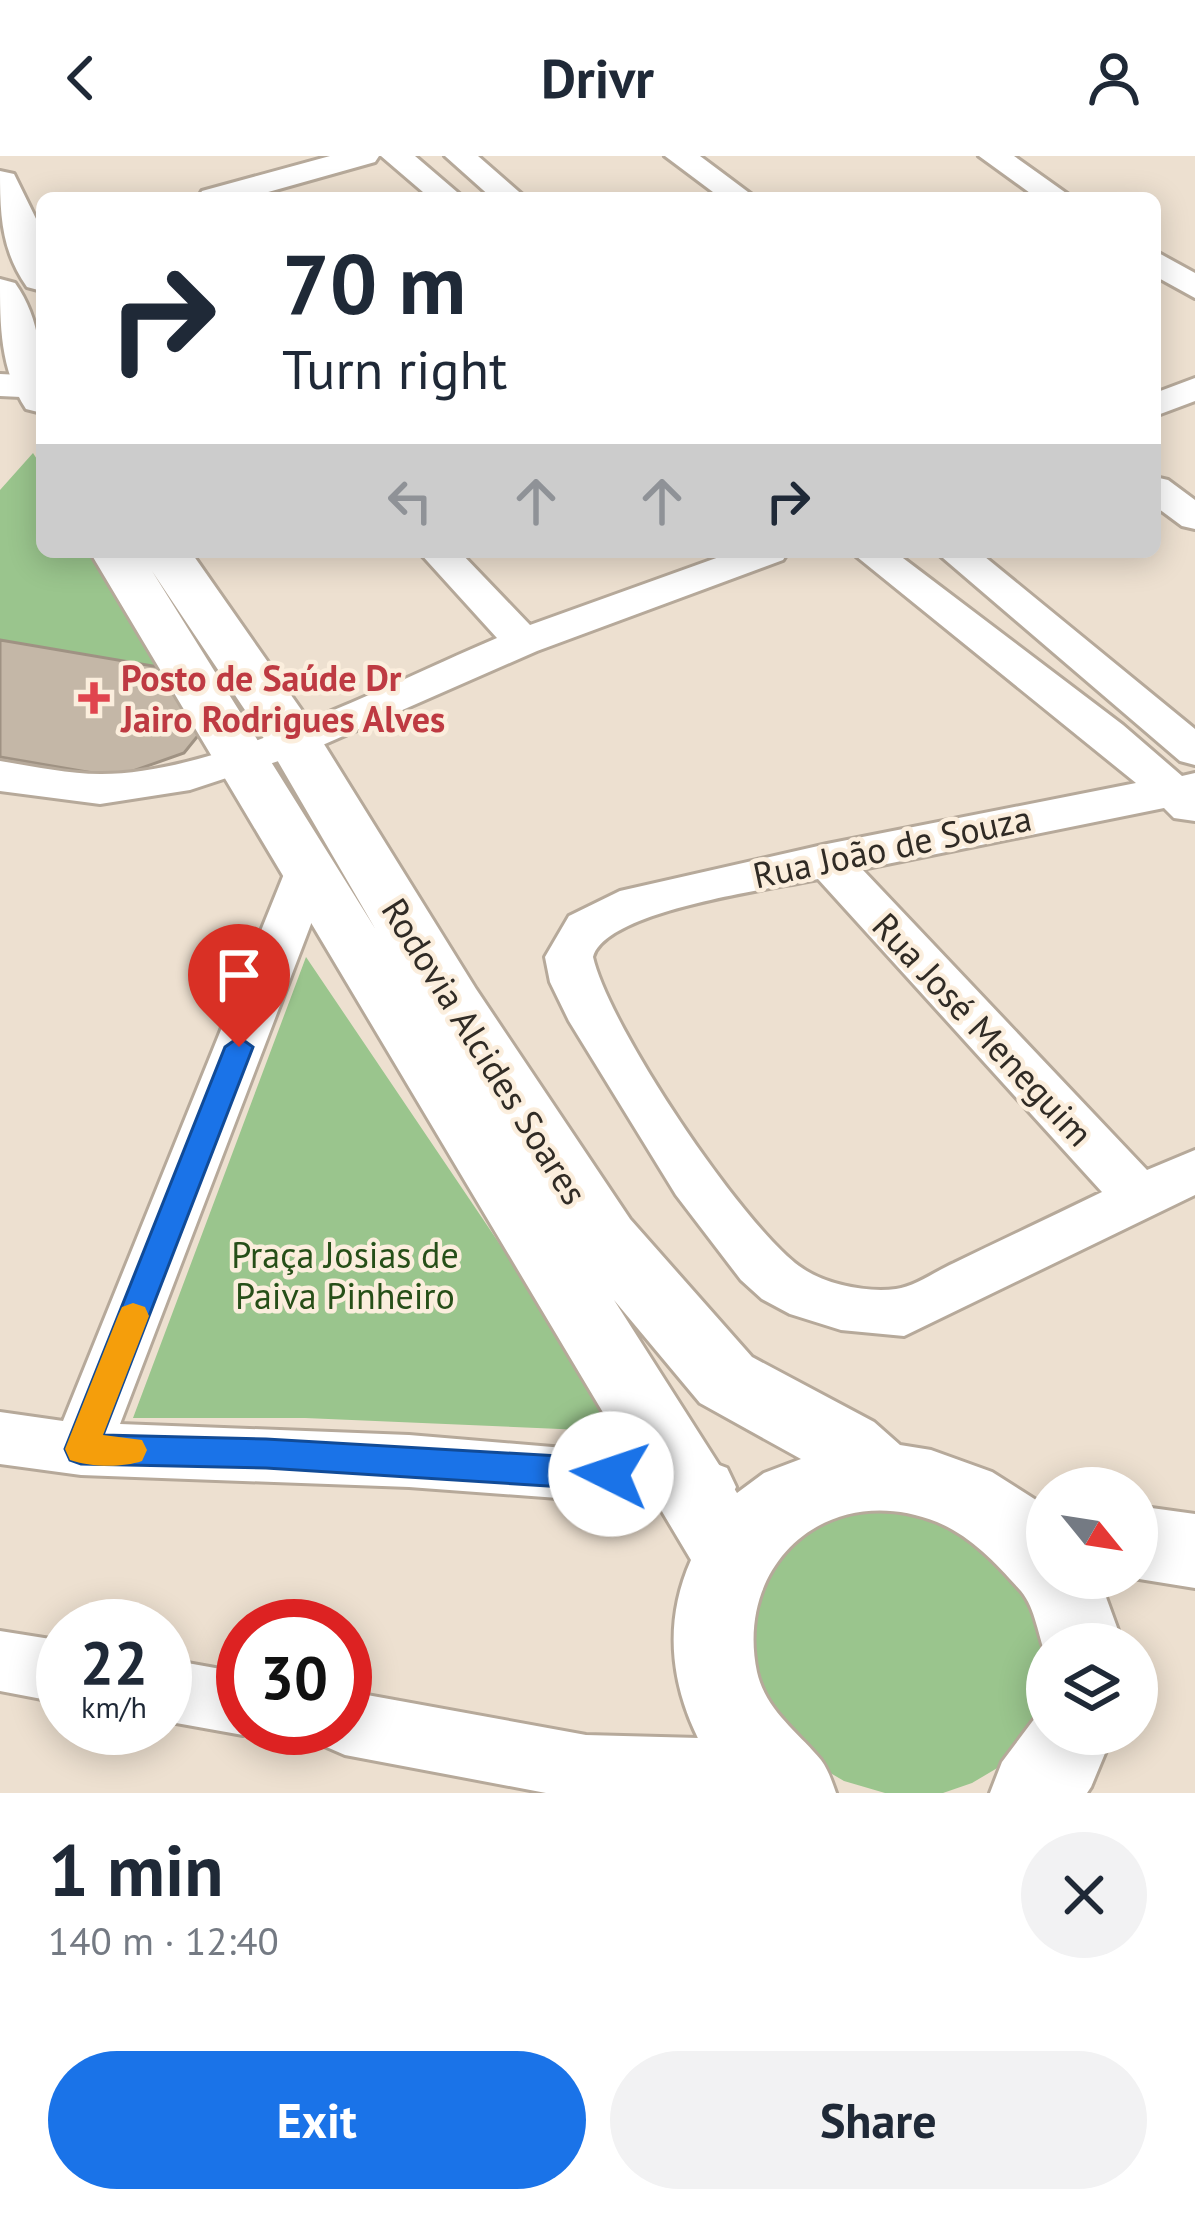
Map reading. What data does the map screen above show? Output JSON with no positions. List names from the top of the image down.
{
  "streets": {
    "main road": ["Rodovia Alcides Soares"],
    "street": ["Rua João de Souza", "Rua José Meneguim"]
  },
  "crossings": [
    ["Rua João de Souza", "Rua José Meneguim"]
  ],
  "parks": ["Praça Josias de Paiva Pinheiro"],
  "places": {
    "health": ["Posto de Saúde Dr Jairo Rodrigues Alves"]
  },
  "north": "bottom right",
  "page": {
    "header": "Drivr",
    "turn": ["70 m", "Turn right"],
    "speed": "22 km/h",
    "limit": "30",
    "heading": ["1 min", "140 m · 12:40"],
    "buttons": ["Exit", "Share"]
  }
}
